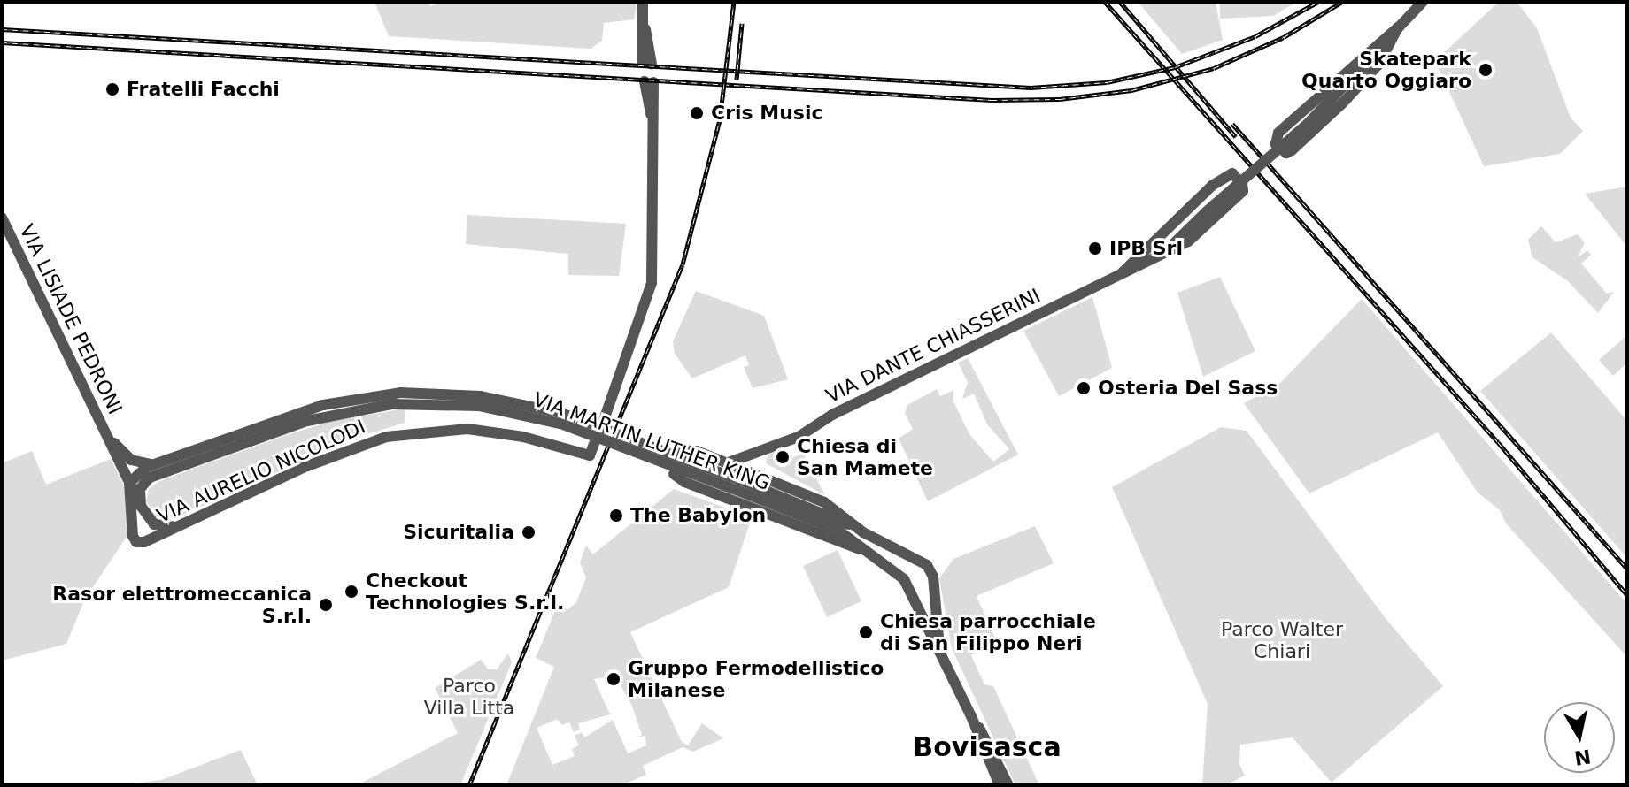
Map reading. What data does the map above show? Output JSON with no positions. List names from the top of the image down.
{
  "streets": {
    "street": [
      "VIA LISIADE PEDRONI",
      "VIA DANTE CHIASSERINI",
      "VIA MARTIN LUTHER KING",
      "VIA AURELIO NICOLODI"
    ]
  },
  "crossings": [
    ["VIA LISIADE PEDRONI", "VIA MARTIN LUTHER KING"],
    ["VIA LISIADE PEDRONI", "VIA AURELIO NICOLODI"]
  ],
  "districts": ["Bovisasca"],
  "parks": ["Parco Walter Chiari", "Parco Villa Litta"],
  "places": [
    "Skatepark Quarto Oggiaro",
    "Fratelli Facchi",
    "Cris Music",
    "IPB Srl",
    "Osteria Del Sass",
    "Chiesa di San Mamete",
    "The Babylon",
    "Sicuritalia",
    "Checkout Technologies S.r.l.",
    "Rasor elettromeccanica S.r.l.",
    "Chiesa parrocchiale di San Filippo Neri",
    "Gruppo Fermodellistico Milanese"
  ],
  "north": "bottom"
}
